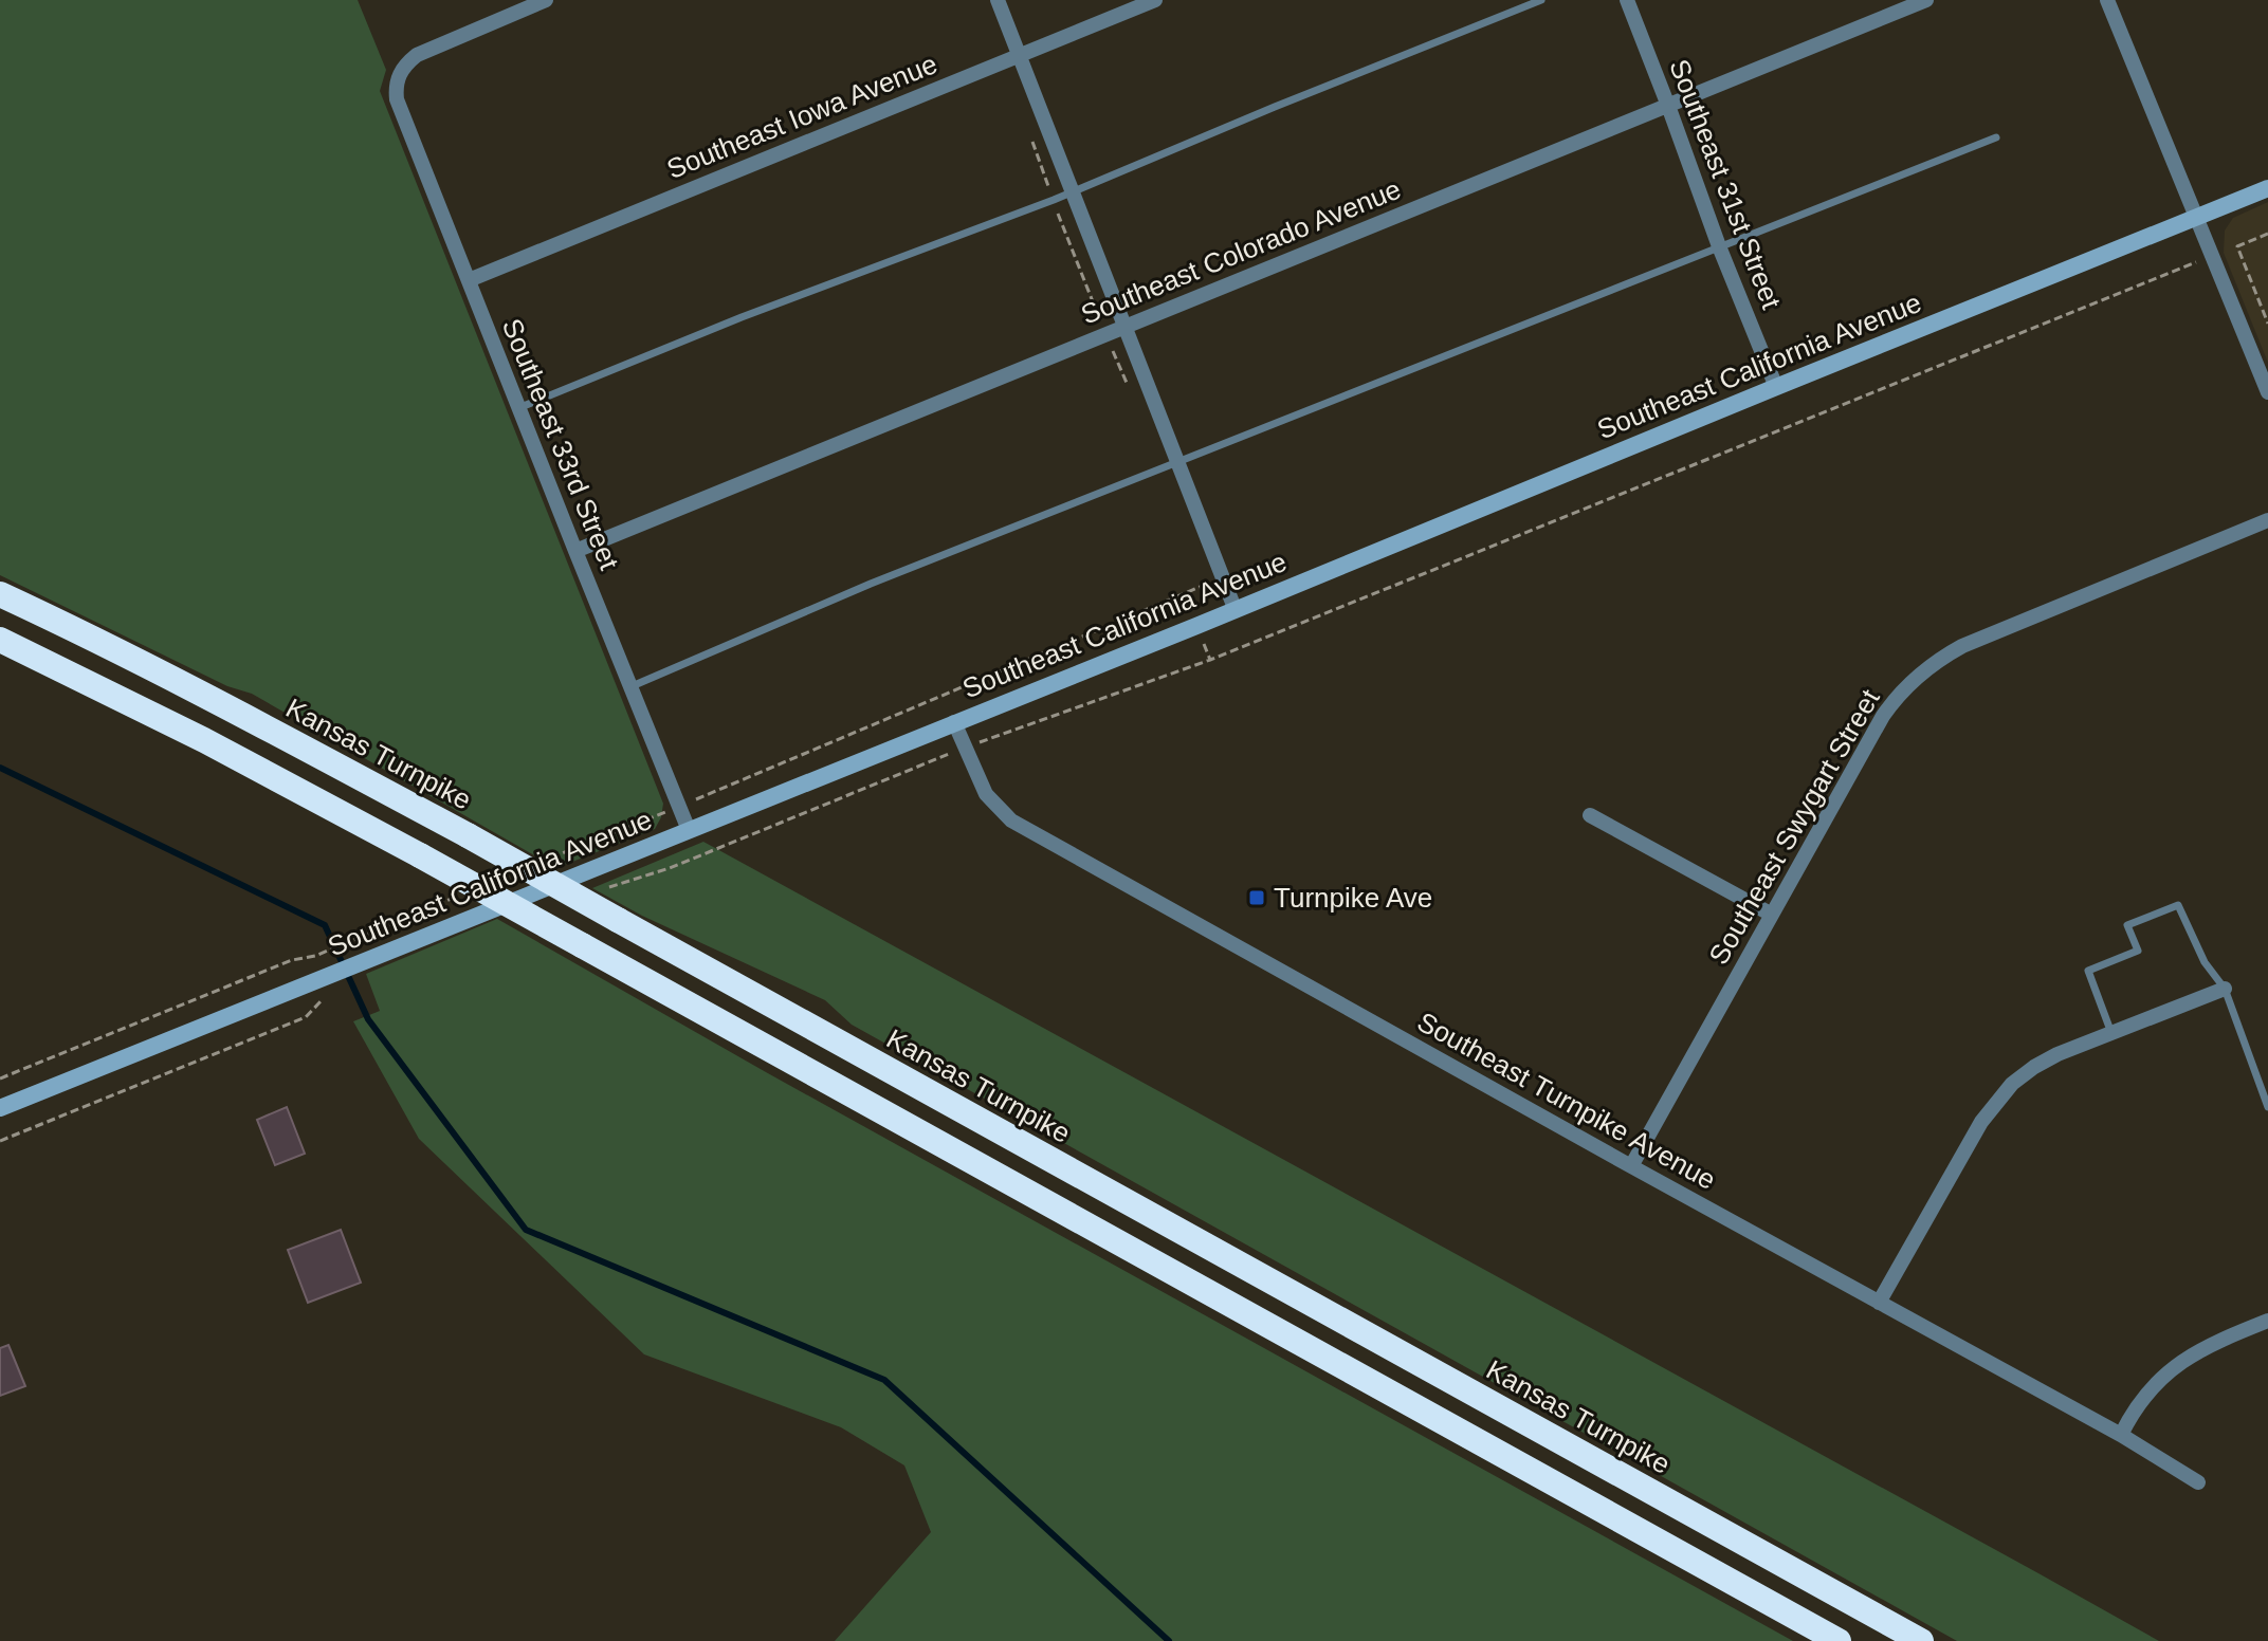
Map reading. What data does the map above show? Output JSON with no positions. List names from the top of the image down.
{
  "streets": {
    "highway": ["Kansas Turnpike"],
    "main road": ["Southeast California Avenue"],
    "street": [
      "Southeast Iowa Avenue",
      "Southeast 31st Street",
      "Southeast Colorado Avenue",
      "Southeast 33rd Street",
      "Southeast Swygart Street",
      "Southeast Turnpike Avenue"
    ]
  },
  "crossings": [
    ["Southeast Iowa Avenue", "Southeast 33rd Street"],
    ["Southeast 31st Street", "Southeast Colorado Avenue"],
    ["Southeast 31st Street", "Southeast California Avenue"],
    ["Southeast Colorado Avenue", "Southeast 33rd Street"],
    ["Southeast California Avenue", "Southeast 33rd Street"],
    ["Southeast California Avenue", "Southeast Turnpike Avenue"],
    ["Southeast Swygart Street", "Southeast Turnpike Avenue"]
  ],
  "places": {
    "transit": ["Turnpike Ave"]
  }
}
